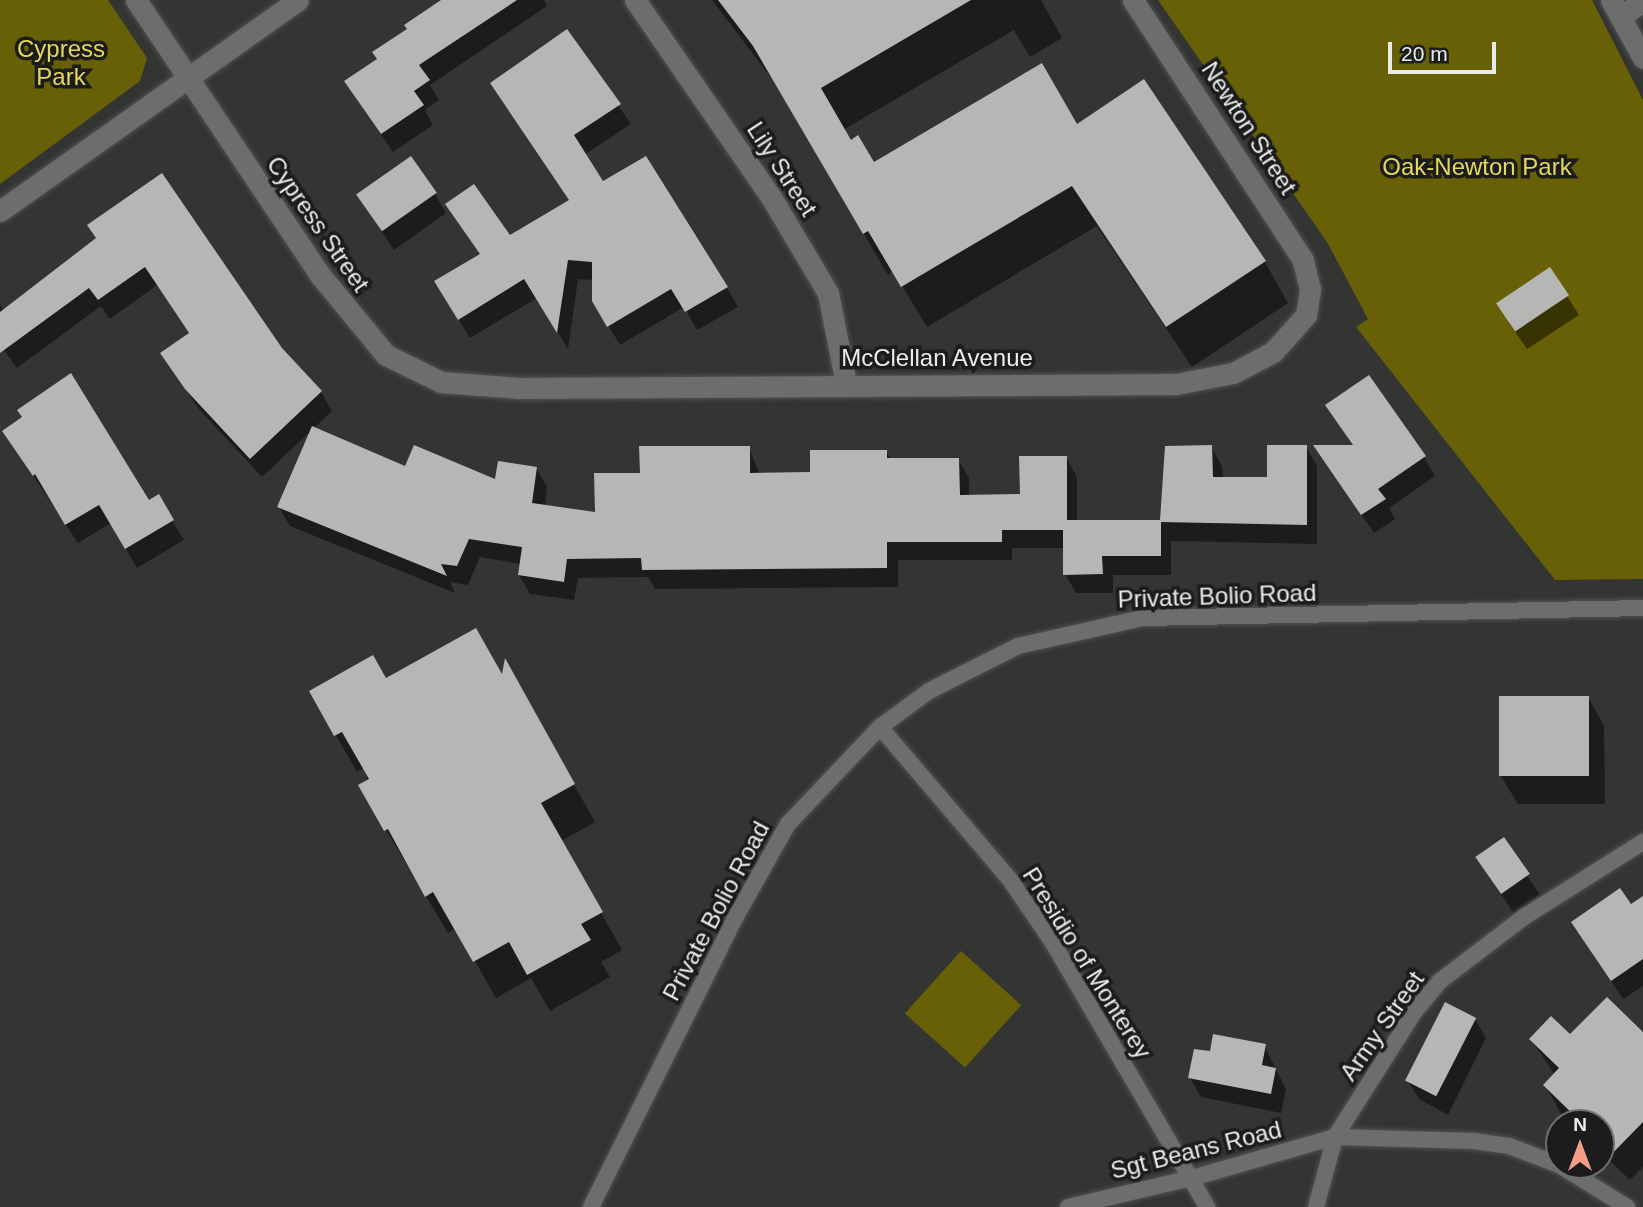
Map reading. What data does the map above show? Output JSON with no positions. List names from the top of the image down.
{
  "streets": {
    "street": [
      "Newton Street",
      "Lily Street",
      "Cypress Street",
      "McClellan Avenue"
    ],
    "lane": [
      "Private Bolio Road",
      "Presidio of Monterey",
      "Army Street",
      "Sgt Beans Road"
    ]
  },
  "crossings": [
    ["Newton Street", "McClellan Avenue"],
    ["Lily Street", "McClellan Avenue"],
    ["Cypress Street", "McClellan Avenue"],
    ["Private Bolio Road", "Presidio of Monterey"],
    ["Presidio of Monterey", "Sgt Beans Road"],
    ["Army Street", "Sgt Beans Road"]
  ],
  "parks": ["Cypress Park", "Oak-Newton Park"],
  "scale_bar": "20 m",
  "north": "top"
}
